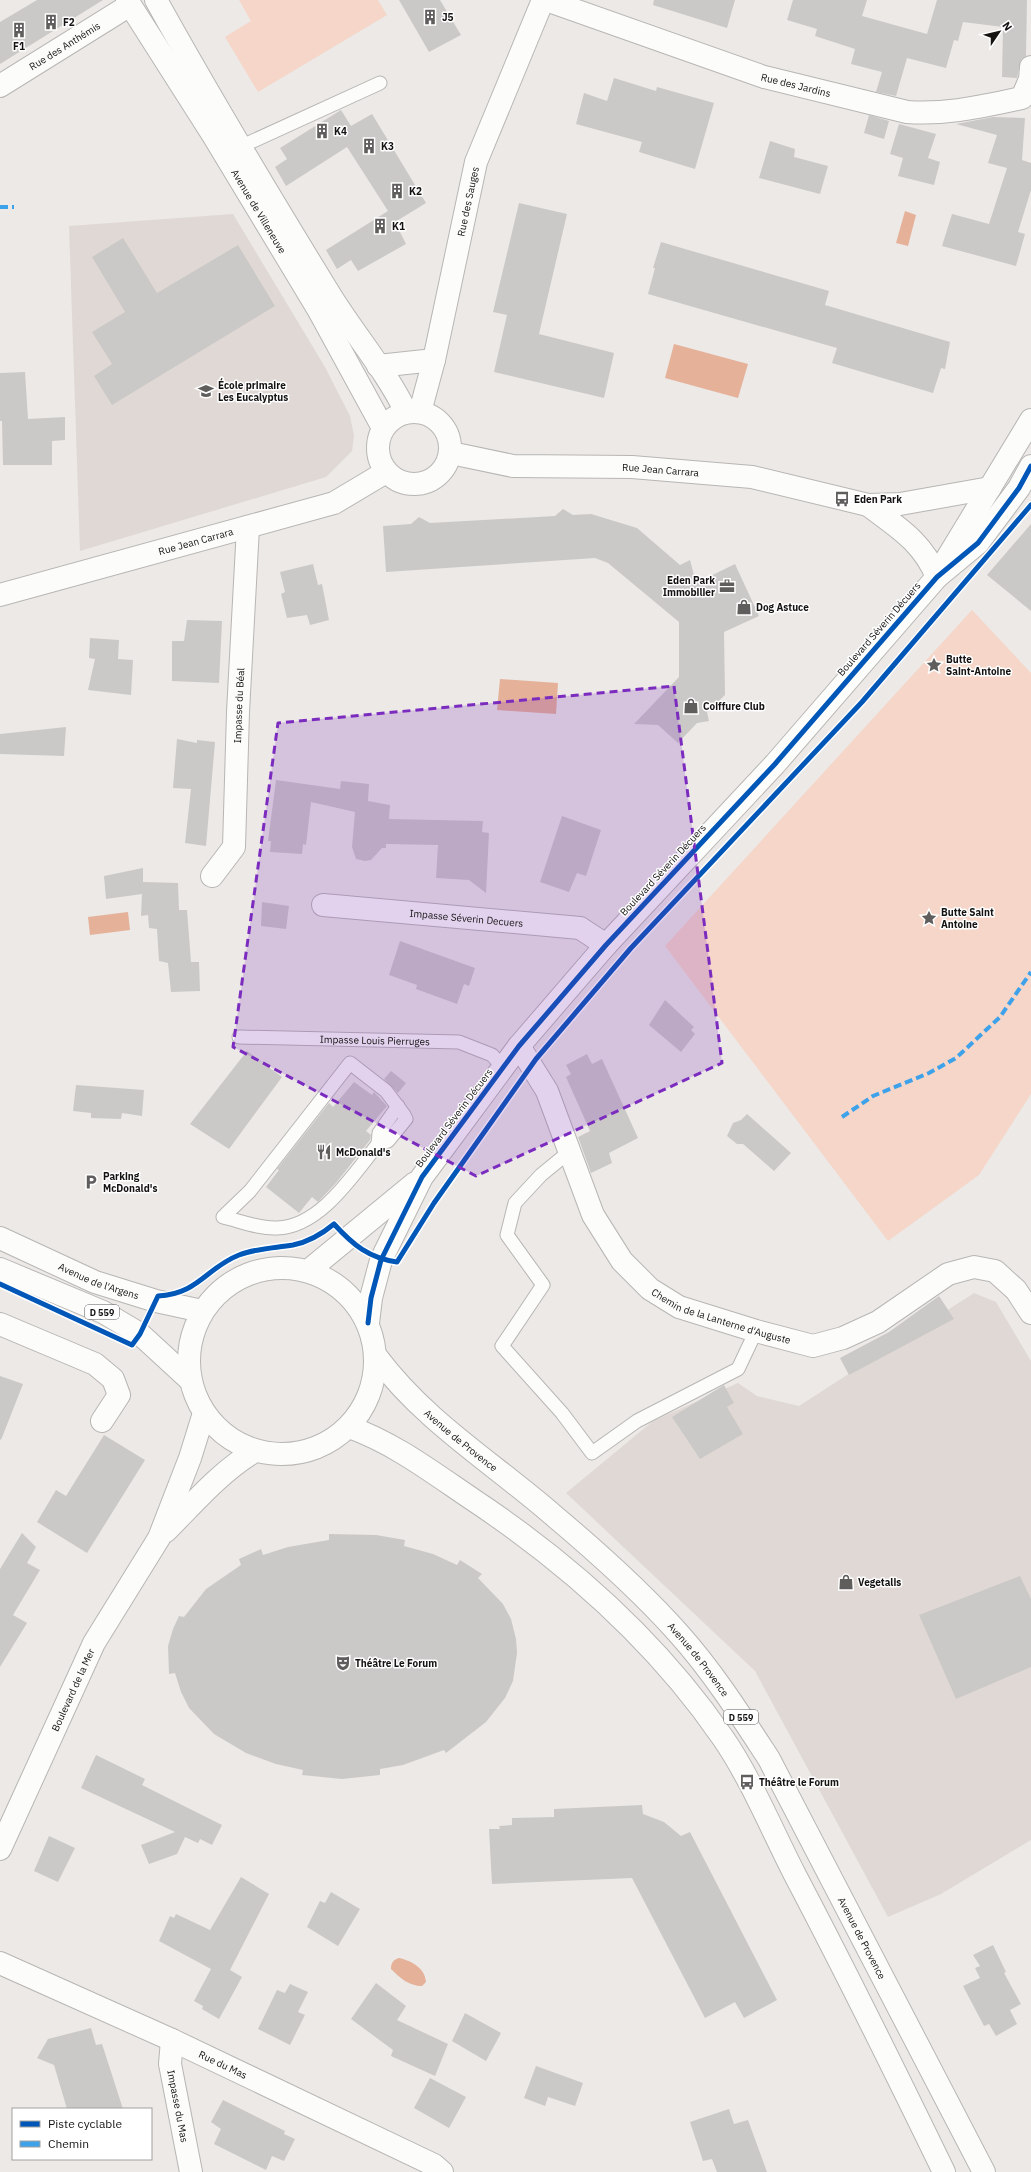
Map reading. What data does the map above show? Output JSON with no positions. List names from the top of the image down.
{
  "streets": {
    "street": [
      "Rue des Anthémis",
      "Rue des Jardins",
      "Rue des Sauges",
      "Avenue de Villeneuve",
      "Rue Jean Carrara",
      "Boulevard Séverin Décuers",
      "Impasse du Béal",
      "Impasse Séverin Decuers",
      "Avenue de l'Argens",
      "D 559",
      "Chemin de la Lanterne d'Auguste",
      "Avenue de Provence",
      "Boulevard de la Mer",
      "Rue du Mas",
      "Impasse du Mas"
    ],
    "lane": ["Impasse Louis Pierruges"]
  },
  "crossings": [
    ["Rue des Anthémis", "Avenue de Villeneuve"],
    ["Rue des Jardins", "Rue des Sauges"],
    ["Rue des Sauges", "Avenue de Villeneuve"],
    ["Rue des Sauges", "Rue Jean Carrara"],
    ["Avenue de Villeneuve", "Rue Jean Carrara"],
    ["Rue Jean Carrara", "Boulevard Séverin Décuers"],
    ["Rue Jean Carrara", "Impasse du Béal"],
    ["Boulevard Séverin Décuers", "Impasse Séverin Decuers"],
    ["Boulevard Séverin Décuers", "Impasse Louis Pierruges"],
    ["Boulevard Séverin Décuers", "Chemin de la Lanterne d'Auguste"],
    ["Rue du Mas", "Impasse du Mas"]
  ],
  "places": {
    "building": [
      "J5",
      "F2",
      "F1",
      "K4",
      "K3",
      "K2",
      "K1"
    ],
    "school or university": ["École primaire Les Eucalyptus"],
    "bus stop": ["Eden Park", "Théâtre le Forum"],
    "office": ["Eden Park Immobilier"],
    "shop": ["Dog Astuce", "Coiffure Club", "Vegetalis"],
    "place": ["Butte Saint-Antoine", "Butte Saint Antoine"],
    "restaurant": ["McDonald's"],
    "parking": ["Parking McDonald's"],
    "theatre": ["Théâtre Le Forum"]
  },
  "legend": ["Piste cyclable", "Chemin"],
  "north": "top right"
}
